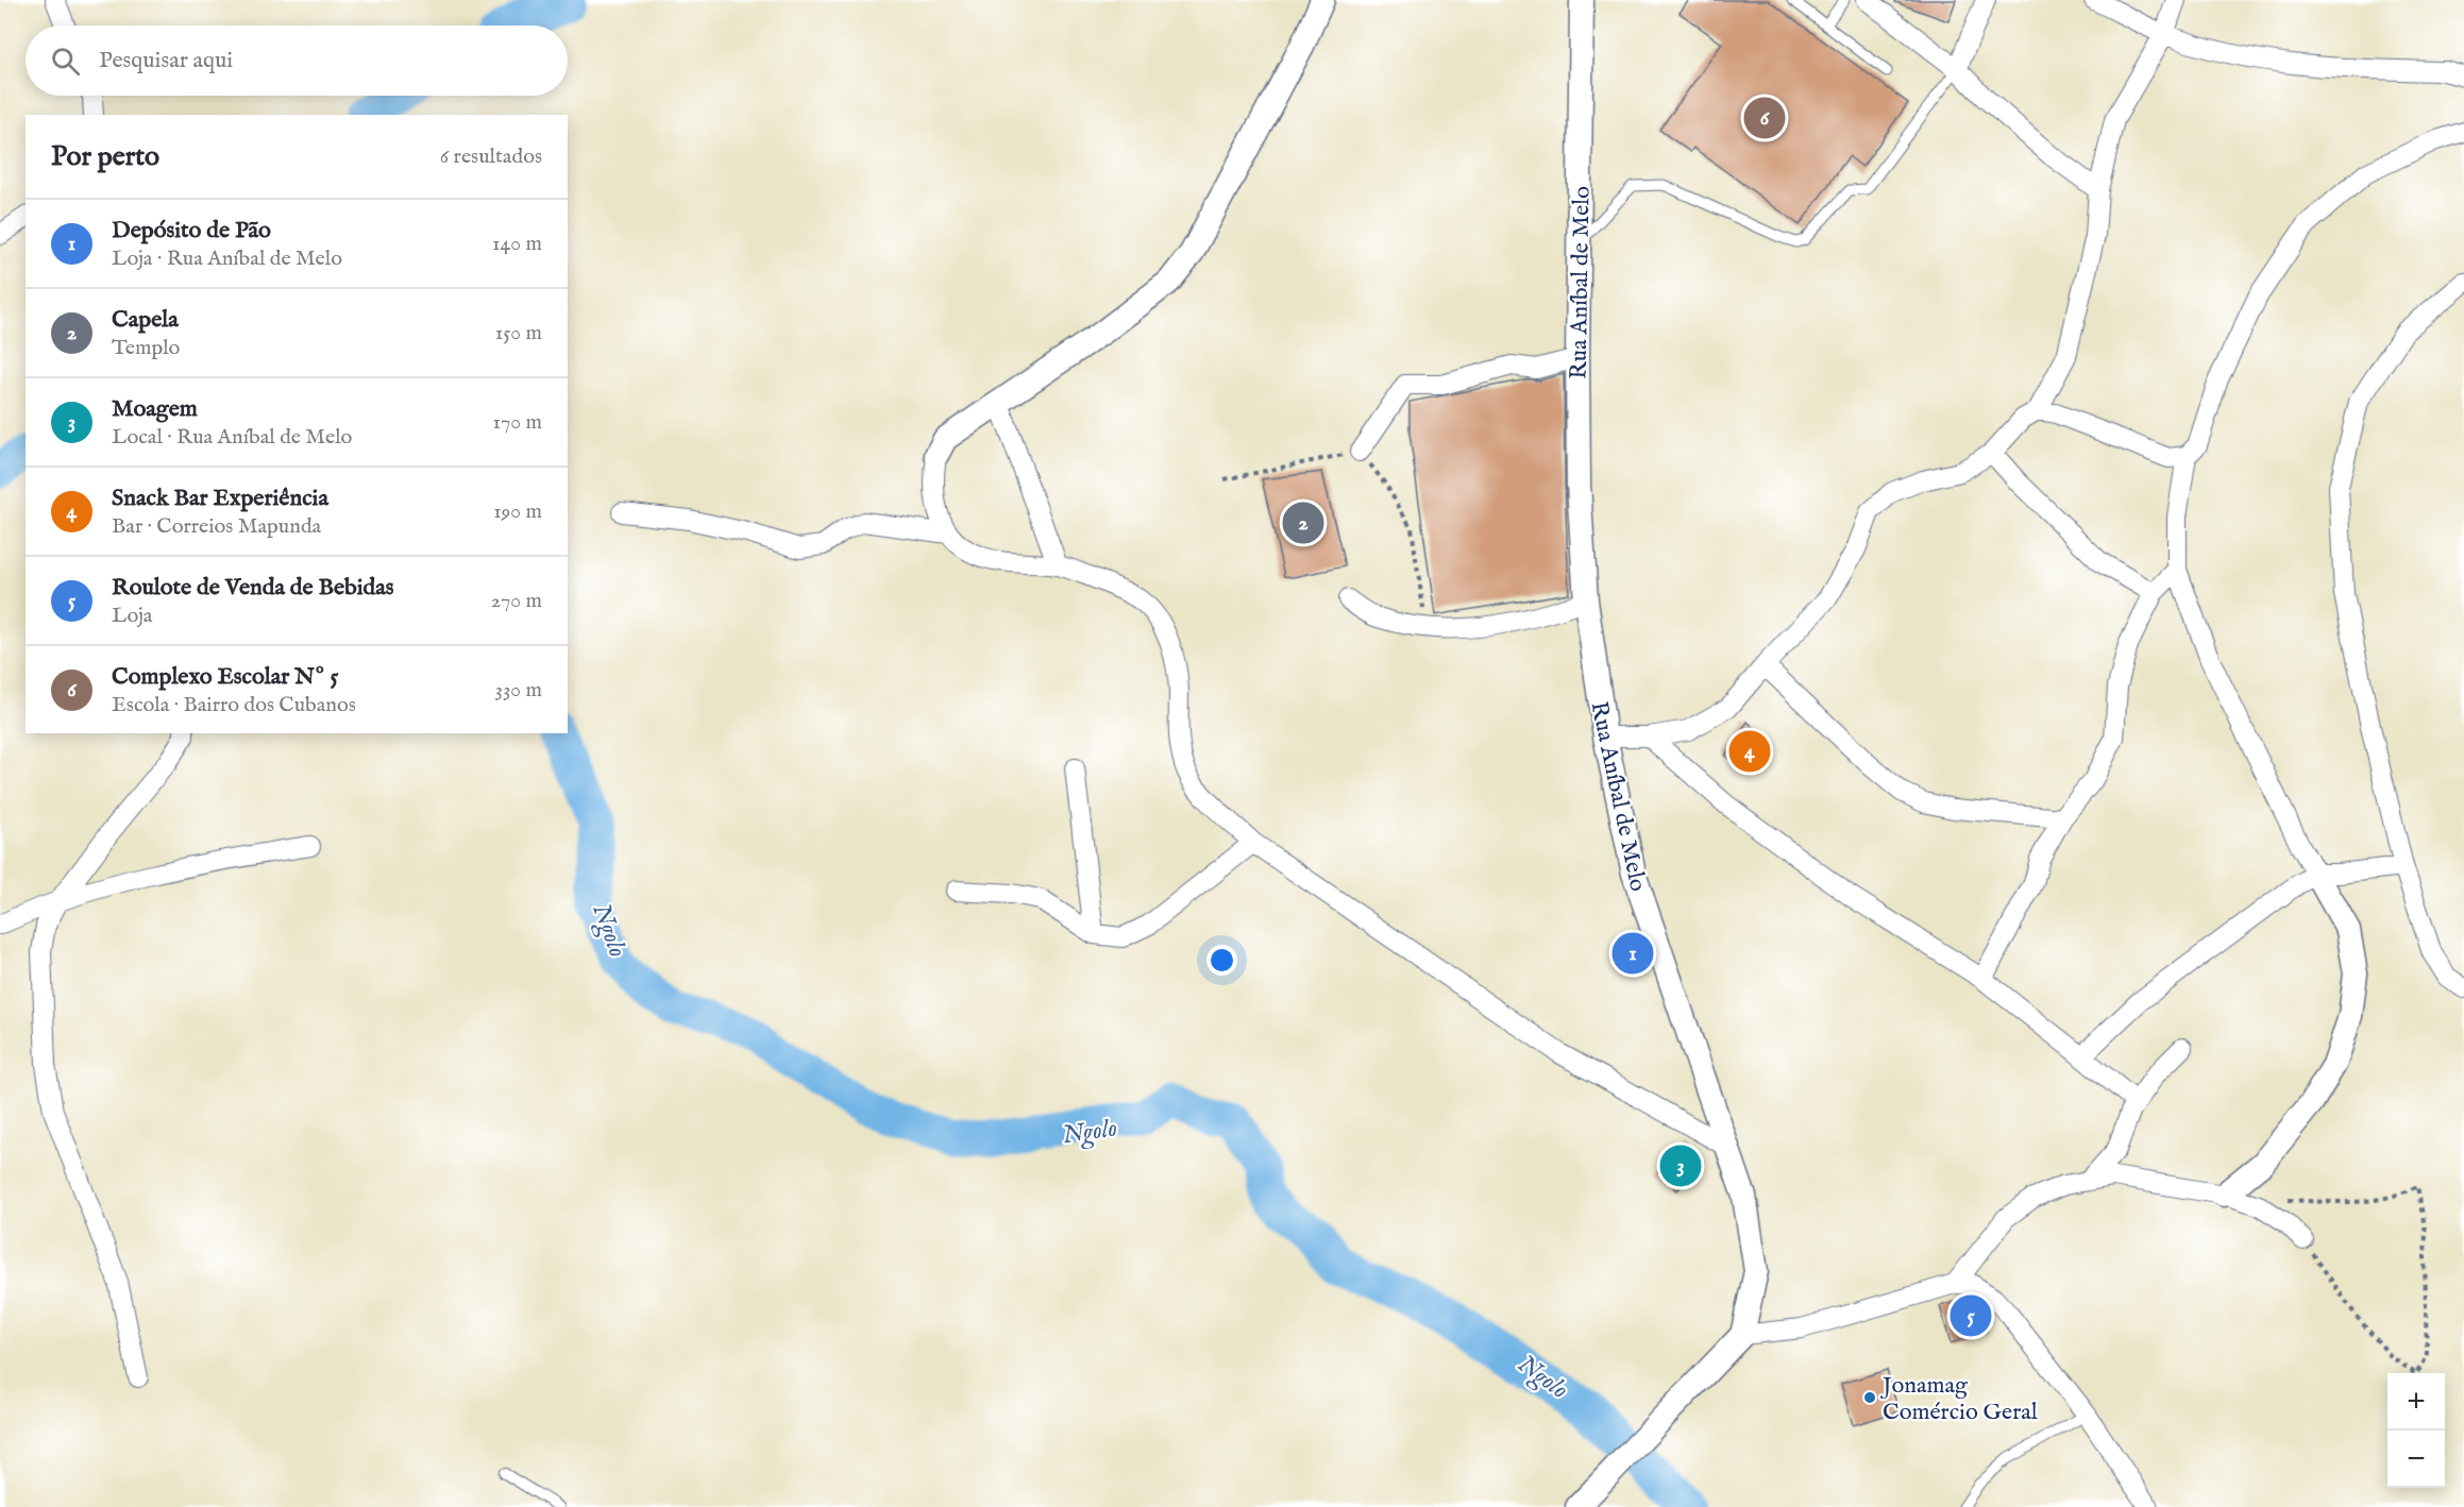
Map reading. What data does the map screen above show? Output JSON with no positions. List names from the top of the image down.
{
  "streets": {
    "street": ["Rua Aníbal de Melo"]
  },
  "water": ["Ngolo"],
  "places": ["Jonamag Comércio Geral"],
  "page": {
    "search": "Pesquisar aqui",
    "pins": [
      "6",
      "2",
      "4",
      "1",
      "3",
      "5"
    ],
    "heading": ["Por perto", "6 resultados"],
    "list": [
      {
        "mark": "1",
        "name": "Depósito de Pão",
        "note": "Loja · Rua Aníbal de Melo",
        "value": "140 m"
      },
      {
        "mark": "2",
        "name": "Capela",
        "note": "Templo",
        "value": "150 m"
      },
      {
        "mark": "3",
        "name": "Moagem",
        "note": "Local · Rua Aníbal de Melo",
        "value": "170 m"
      },
      {
        "mark": "4",
        "name": "Snack Bar Experiência",
        "note": "Bar · Correios Mapunda",
        "value": "190 m"
      },
      {
        "mark": "5",
        "name": "Roulote de Venda de Bebidas",
        "note": "Loja",
        "value": "270 m"
      },
      {
        "mark": "6",
        "name": "Complexo Escolar Nº 5",
        "note": "Escola · Bairro dos Cubanos",
        "value": "330 m"
      }
    ],
    "map_buttons": ["+", "−"]
  }
}
